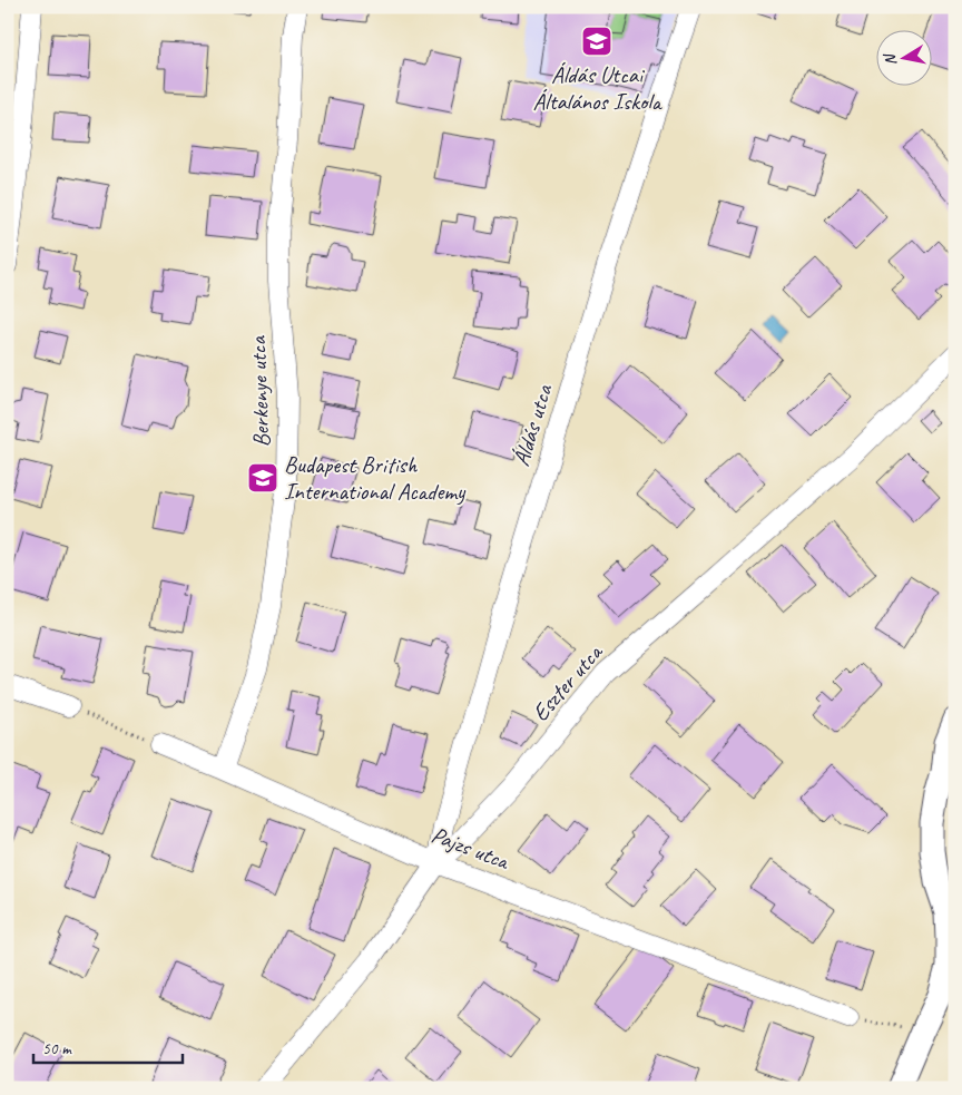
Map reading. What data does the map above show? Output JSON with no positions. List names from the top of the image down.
{
  "streets": {
    "street": [
      "Berkenye utca",
      "Áldás utca",
      "Eszter utca",
      "Pajzs utca"
    ]
  },
  "crossings": [
    ["Berkenye utca", "Pajzs utca"],
    ["Áldás utca", "Eszter utca"],
    ["Áldás utca", "Pajzs utca"],
    ["Eszter utca", "Pajzs utca"]
  ],
  "places": {
    "school or university": ["Áldás Utcai Általános Iskola", "Budapest British International Academy"]
  },
  "scale_bar": "50 m",
  "north": "left"
}
